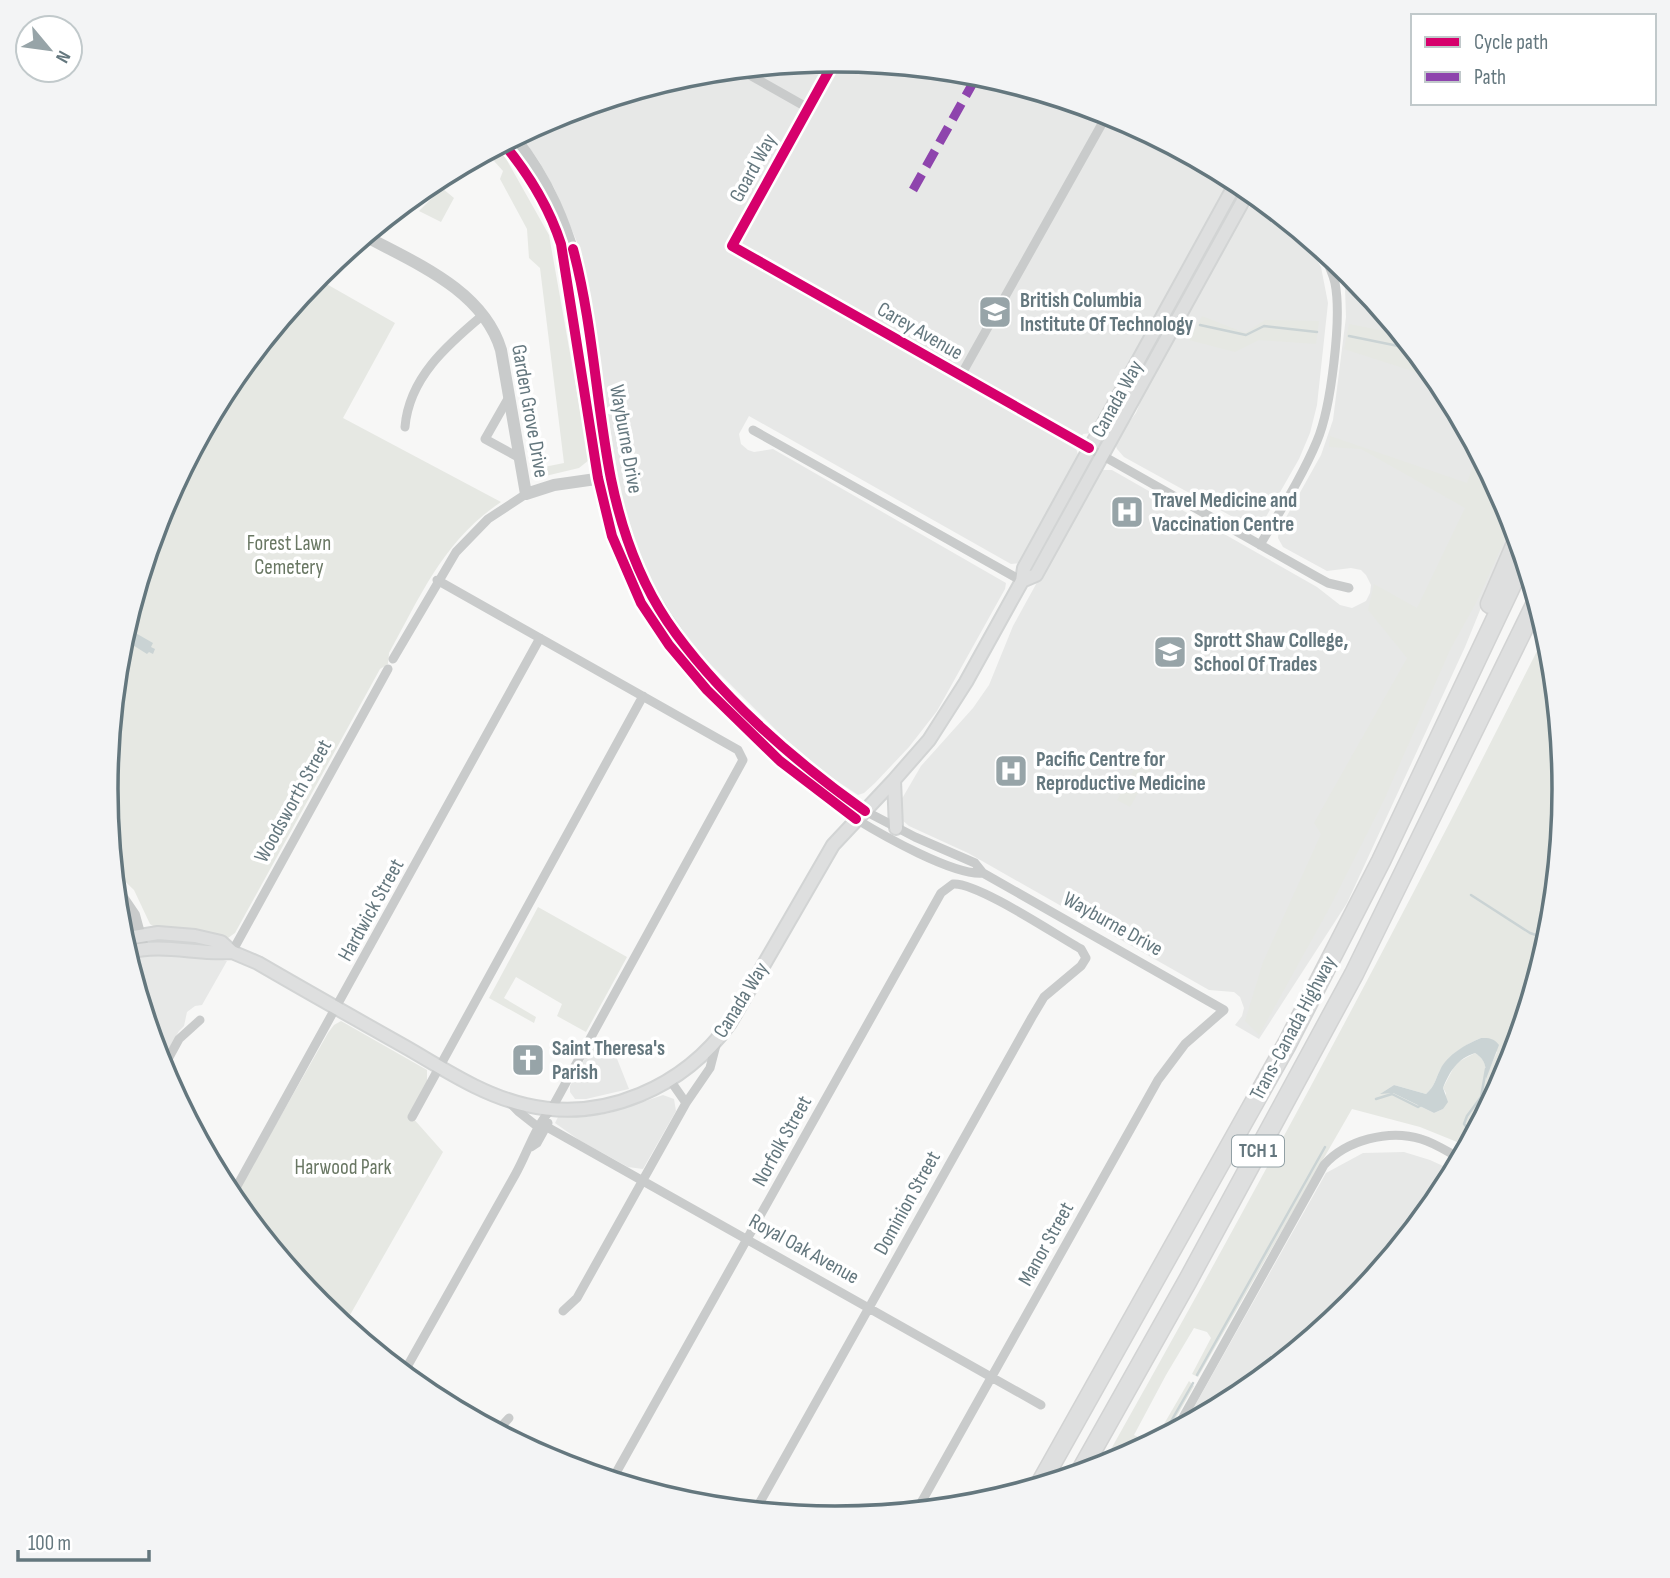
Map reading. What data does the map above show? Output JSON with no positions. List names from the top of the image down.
{
  "streets": {
    "highway": ["Trans-Canada Highway", "TCH 1"],
    "main road": ["Canada Way"],
    "street": [
      "Goard Way",
      "Carey Avenue",
      "Garden Grove Drive",
      "Wayburne Drive",
      "Woodsworth Street",
      "Hardwick Street",
      "Norfolk Street",
      "Dominion Street",
      "Manor Street",
      "Royal Oak Avenue"
    ]
  },
  "crossings": [
    ["Goard Way", "Carey Avenue"],
    ["Carey Avenue", "Canada Way"],
    ["Canada Way", "Wayburne Drive"],
    ["Canada Way", "Woodsworth Street"],
    ["Canada Way", "Hardwick Street"],
    ["Canada Way", "Royal Oak Avenue"],
    ["Wayburne Drive", "Manor Street"],
    ["Norfolk Street", "Dominion Street"],
    ["Norfolk Street", "Royal Oak Avenue"],
    ["Dominion Street", "Royal Oak Avenue"],
    ["Manor Street", "Royal Oak Avenue"]
  ],
  "parks": ["Forest Lawn Cemetery", "Harwood Park"],
  "places": {
    "school or university": ["British Columbia Institute Of Technology", "Sprott Shaw College, School Of Trades"],
    "hospital": ["Travel Medicine and Vaccination Centre", "Pacific Centre for Reproductive Medicine"],
    "church": ["Saint Theresa's Parish"]
  },
  "legend": ["Cycle path", "Path"],
  "scale_bar": "100 m",
  "north": "bottom right"
}
